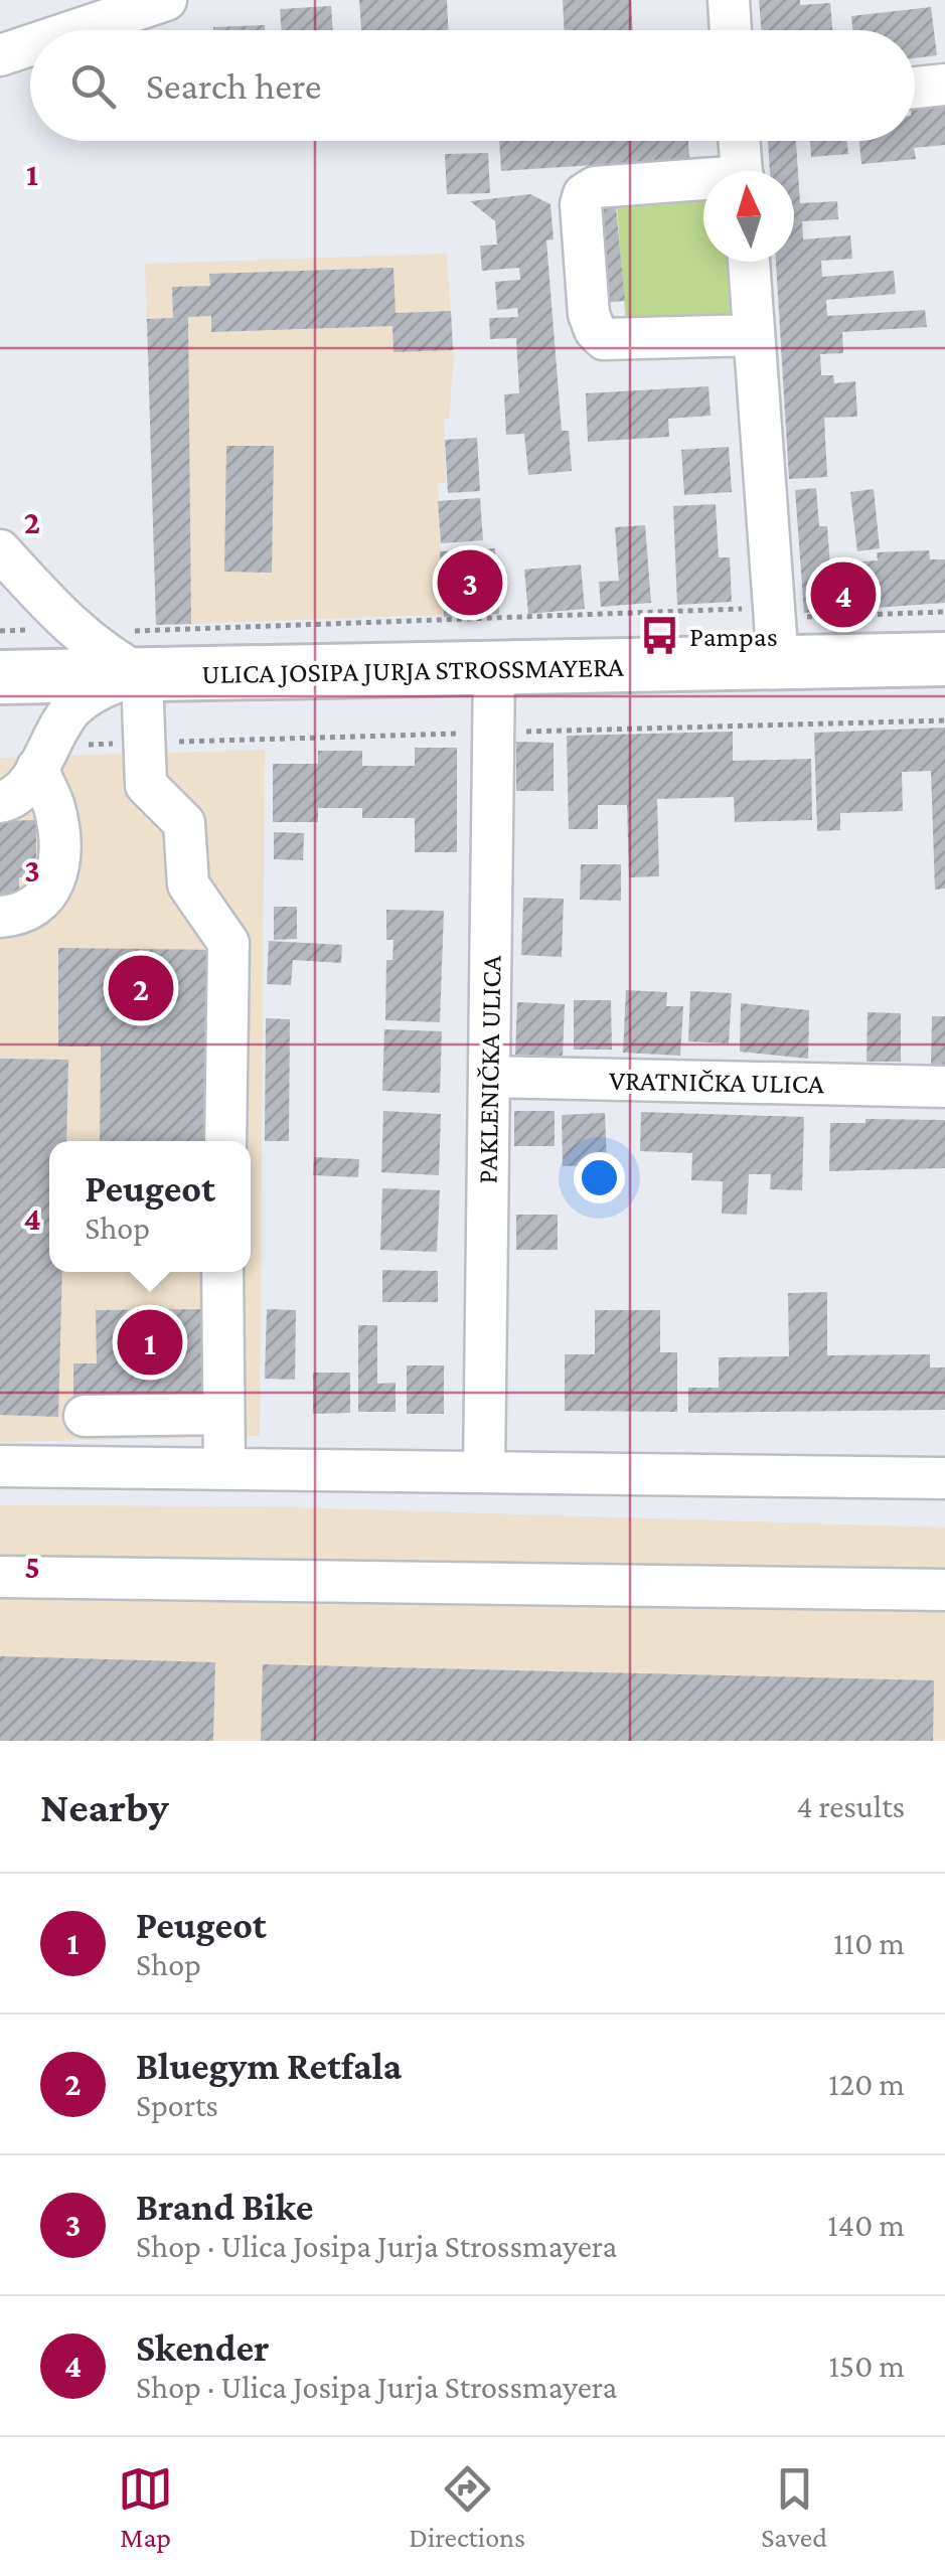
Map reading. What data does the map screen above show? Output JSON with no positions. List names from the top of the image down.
{
  "streets": {
    "main road": ["ULICA JOSIPA JURJA STROSSMAYERA"],
    "street": ["PAKLENIČKA ULICA", "VRATNIČKA ULICA"]
  },
  "crossings": [
    ["ULICA JOSIPA JURJA STROSSMAYERA", "PAKLENIČKA ULICA"],
    ["PAKLENIČKA ULICA", "VRATNIČKA ULICA"]
  ],
  "places": {
    "bus stop": ["Pampas"]
  },
  "north": "top",
  "page": {
    "search": "Search here",
    "pins": [
      "3",
      "4",
      "2",
      "1"
    ],
    "popup": ["Peugeot", "Shop"],
    "heading": ["Nearby", "4 results"],
    "list": [
      {
        "mark": "1",
        "name": "Peugeot",
        "note": "Shop",
        "value": "110 m"
      },
      {
        "mark": "2",
        "name": "Bluegym Retfala",
        "note": "Sports",
        "value": "120 m"
      },
      {
        "mark": "3",
        "name": "Brand Bike",
        "note": "Shop · Ulica Josipa Jurja Strossmayera",
        "value": "140 m"
      },
      {
        "mark": "4",
        "name": "Skender",
        "note": "Shop · Ulica Josipa Jurja Strossmayera",
        "value": "150 m"
      }
    ],
    "nav": ["Map", "Directions", "Saved"]
  },
  "grid": {
    "rows": [
      "1",
      "2",
      "3",
      "4",
      "5"
    ]
  }
}
